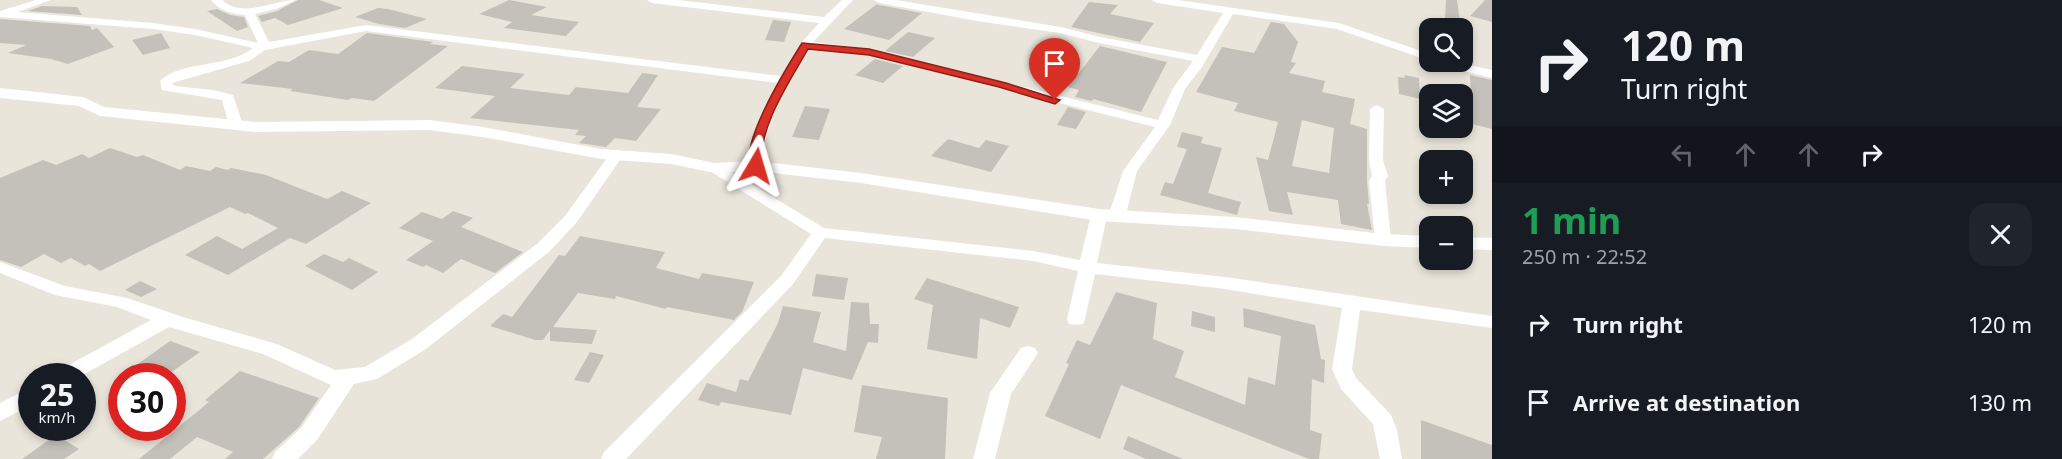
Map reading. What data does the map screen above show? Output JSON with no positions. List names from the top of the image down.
{
  "page": {
    "turn": ["120 m", "Turn right"],
    "map_buttons": ["+", "−"],
    "heading": ["1 min", "250 m · 22:52"],
    "list": [
      {
        "name": "Turn right",
        "value": "120 m"
      },
      {
        "name": "Arrive at destination",
        "value": "130 m"
      }
    ],
    "speed": "25 km/h",
    "limit": "30"
  }
}
